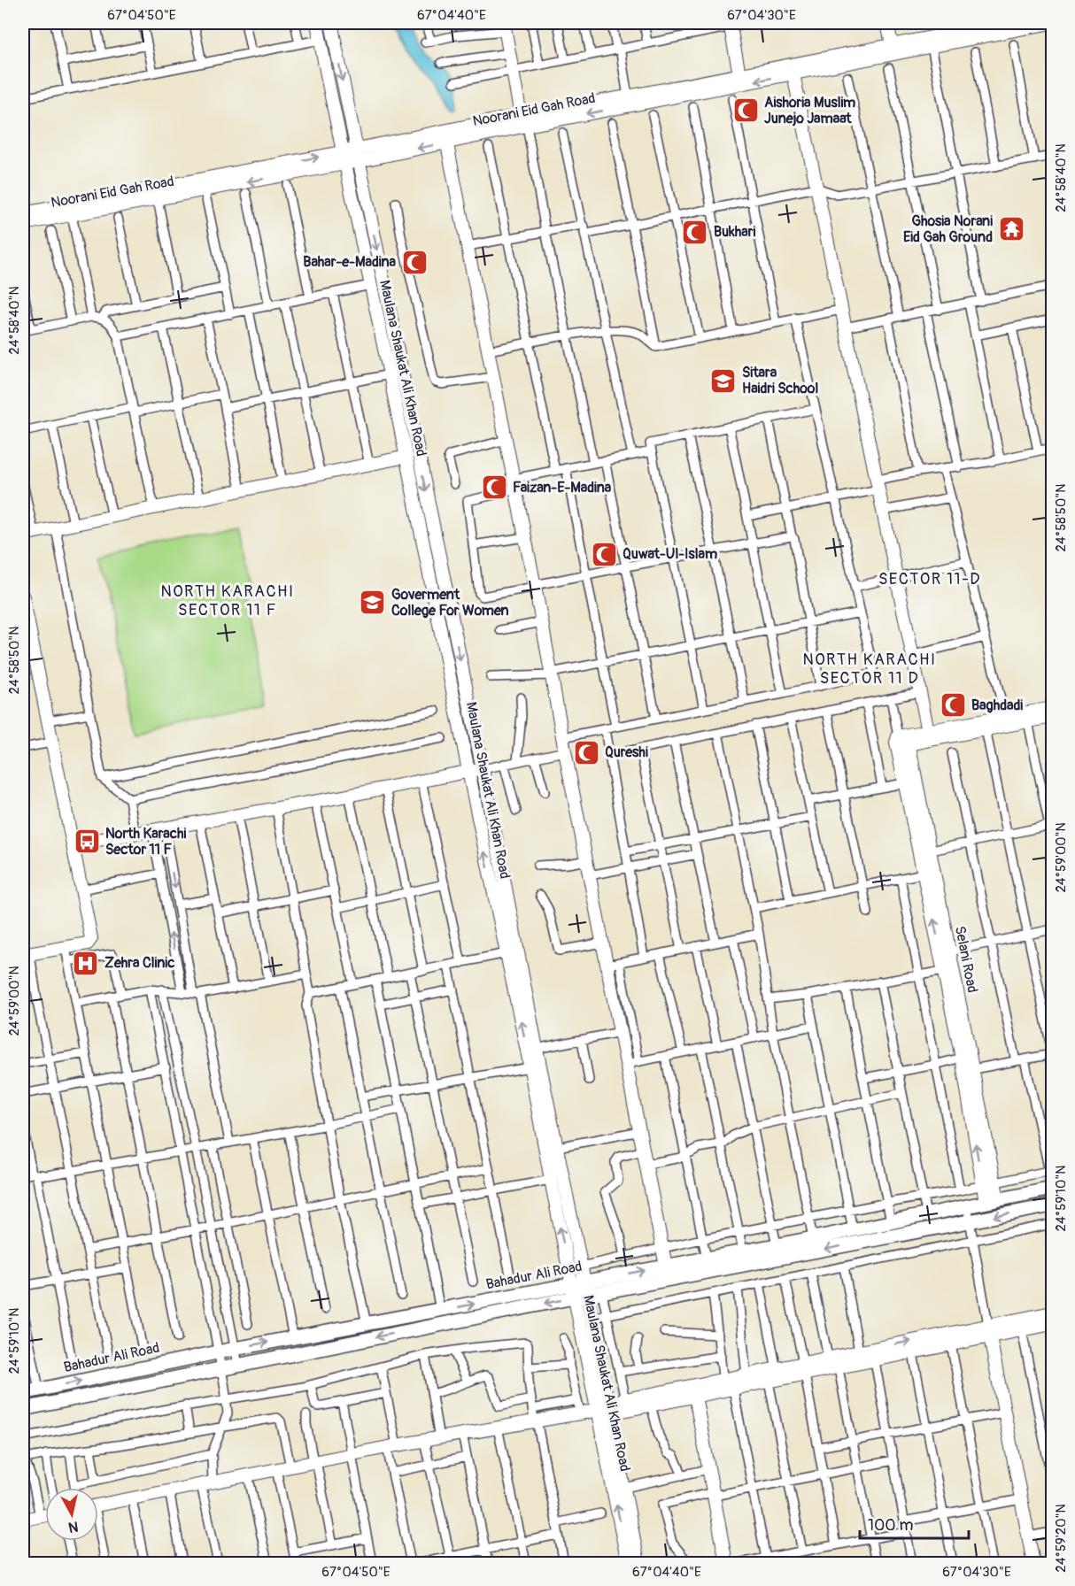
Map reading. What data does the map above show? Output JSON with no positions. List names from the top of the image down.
{
  "streets": {
    "main road": ["Bahadur Ali Road"],
    "street": ["Noorani Eid Gah Road", "Maulana Shaukat Ali Khan Road", "Selani Road"]
  },
  "crossings": [
    ["Noorani Eid Gah Road", "Maulana Shaukat Ali Khan Road"],
    ["Maulana Shaukat Ali Khan Road", "Bahadur Ali Road"],
    ["Selani Road", "Bahadur Ali Road"]
  ],
  "districts": ["SECTOR 11-D", "NORTH KARACHI SECTOR 11 F", "NORTH KARACHI SECTOR 11 D"],
  "places": {
    "mosque": [
      "Aishoria Muslim Junejo Jamaat",
      "Bukhari",
      "Bahar-e-Madina",
      "Faizan-E-Madina",
      "Quwat-Ul-Islam",
      "Baghdadi",
      "Qureshi"
    ],
    "temple": ["Ghosia Norani Eid Gah Ground"],
    "school or university": ["Sitara Haidri School", "Goverment College For Women"],
    "bus stop": ["North Karachi Sector 11 F"],
    "hospital": ["Zehra Clinic"]
  },
  "scale_bar": "100 m",
  "north": "bottom",
  "coordinates": [
    "67°04'50\"E",
    "67°04'40\"E",
    "67°04'30\"E",
    "24°58'40\"N",
    "24°58'50\"N",
    "24°59'00\"N",
    "24°59'10\"N",
    "24°59'20\"N"
  ]
}
